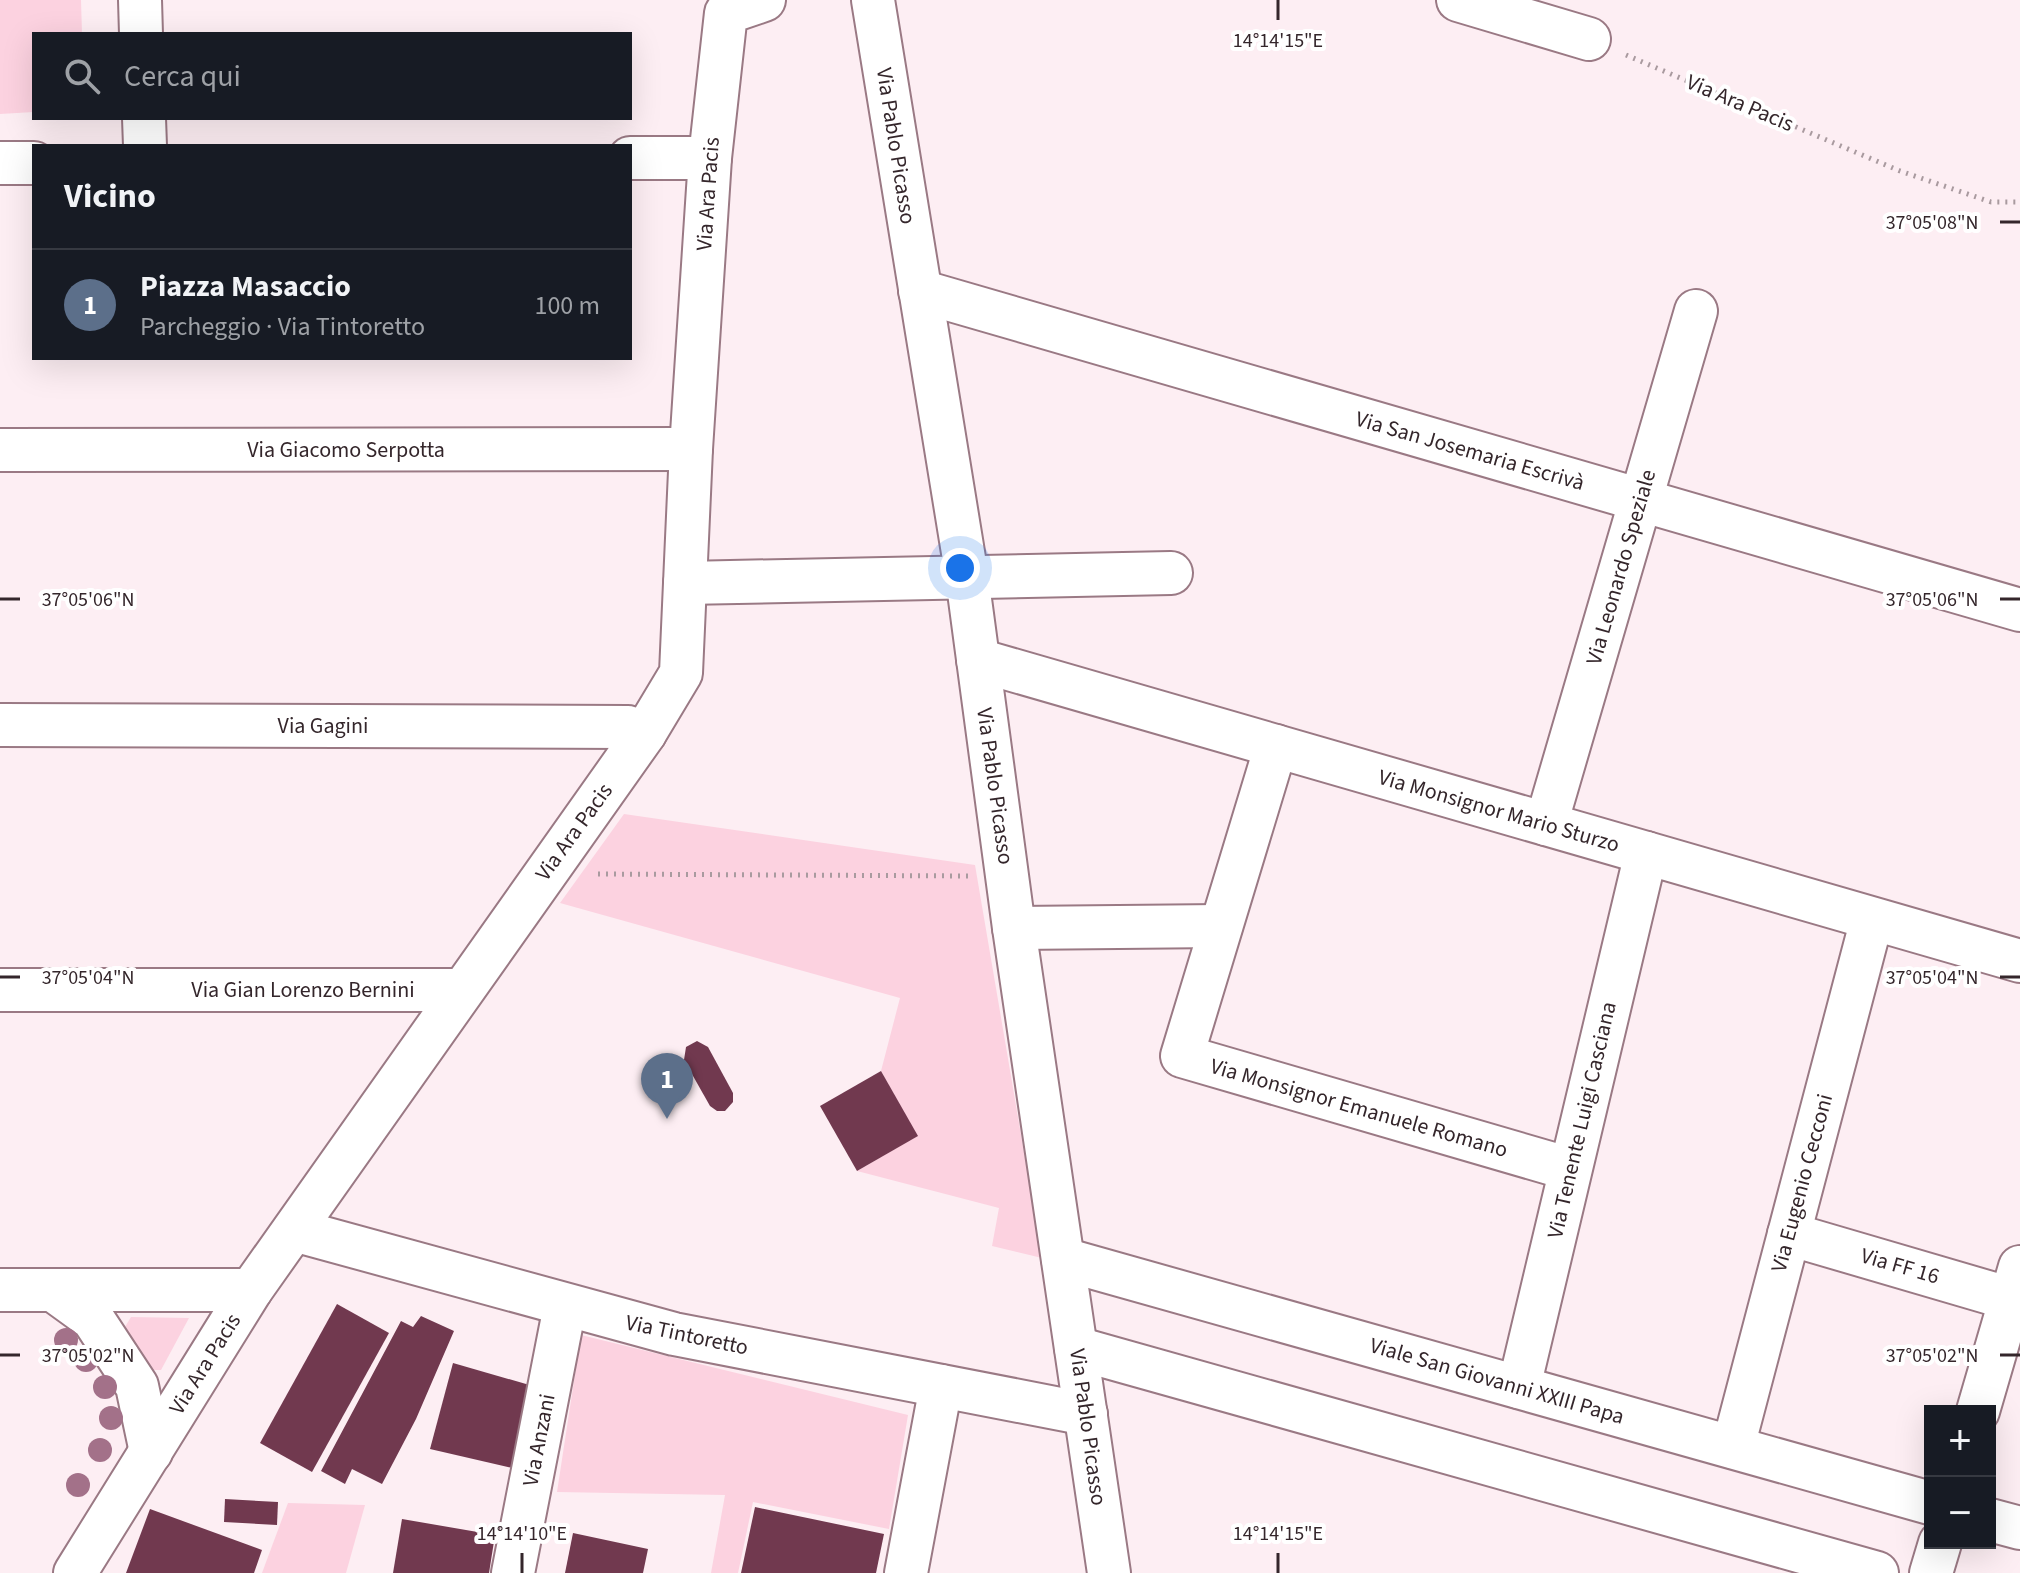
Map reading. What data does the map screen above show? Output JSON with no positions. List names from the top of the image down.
{
  "streets": {
    "street": [
      "Via Ara Pacis",
      "Via Pablo Picasso",
      "Via Giacomo Serpotta",
      "Via San Josemaria Escrivà",
      "Via Leonardo Speziale",
      "Via Gagini",
      "Via Monsignor Mario Sturzo",
      "Via Gian Lorenzo Bernini",
      "Via Monsignor Emanuele Romano",
      "Via Tenente Luigi Casciana",
      "Via Eugenio Cecconi",
      "Via FF 16",
      "Via Tintoretto",
      "Viale San Giovanni XXIII Papa",
      "Via Anzani"
    ]
  },
  "crossings": [
    ["Via Ara Pacis", "Via Giacomo Serpotta"],
    ["Via Ara Pacis", "Via Gagini"],
    ["Via Ara Pacis", "Via Gian Lorenzo Bernini"],
    ["Via Ara Pacis", "Via Tintoretto"],
    ["Via Pablo Picasso", "Via San Josemaria Escrivà"],
    ["Via Pablo Picasso", "Via Monsignor Mario Sturzo"],
    ["Via Pablo Picasso", "Via Tintoretto"],
    ["Via Pablo Picasso", "Viale San Giovanni XXIII Papa"],
    ["Via San Josemaria Escrivà", "Via Leonardo Speziale"],
    ["Via Leonardo Speziale", "Via Monsignor Mario Sturzo"],
    ["Via Monsignor Mario Sturzo", "Via Monsignor Emanuele Romano"],
    ["Via Monsignor Mario Sturzo", "Via Tenente Luigi Casciana"],
    ["Via Monsignor Mario Sturzo", "Via Eugenio Cecconi"],
    ["Via Monsignor Emanuele Romano", "Via Tenente Luigi Casciana"],
    ["Via Tenente Luigi Casciana", "Viale San Giovanni XXIII Papa"],
    ["Via Eugenio Cecconi", "Via FF 16"],
    ["Via Eugenio Cecconi", "Viale San Giovanni XXIII Papa"],
    ["Via Tintoretto", "Via Anzani"]
  ],
  "page": {
    "search": "Cerca qui",
    "heading": "Vicino",
    "list": [
      {
        "mark": "1",
        "name": "Piazza Masaccio",
        "note": "Parcheggio · Via Tintoretto",
        "value": "100 m"
      }
    ],
    "pins": "1",
    "map_buttons": ["+", "−"]
  },
  "coordinates": [
    "14°14'15\"E",
    "37°05'08\"N",
    "37°05'06\"N",
    "37°05'04\"N",
    "37°05'02\"N",
    "14°14'10\"E"
  ]
}
